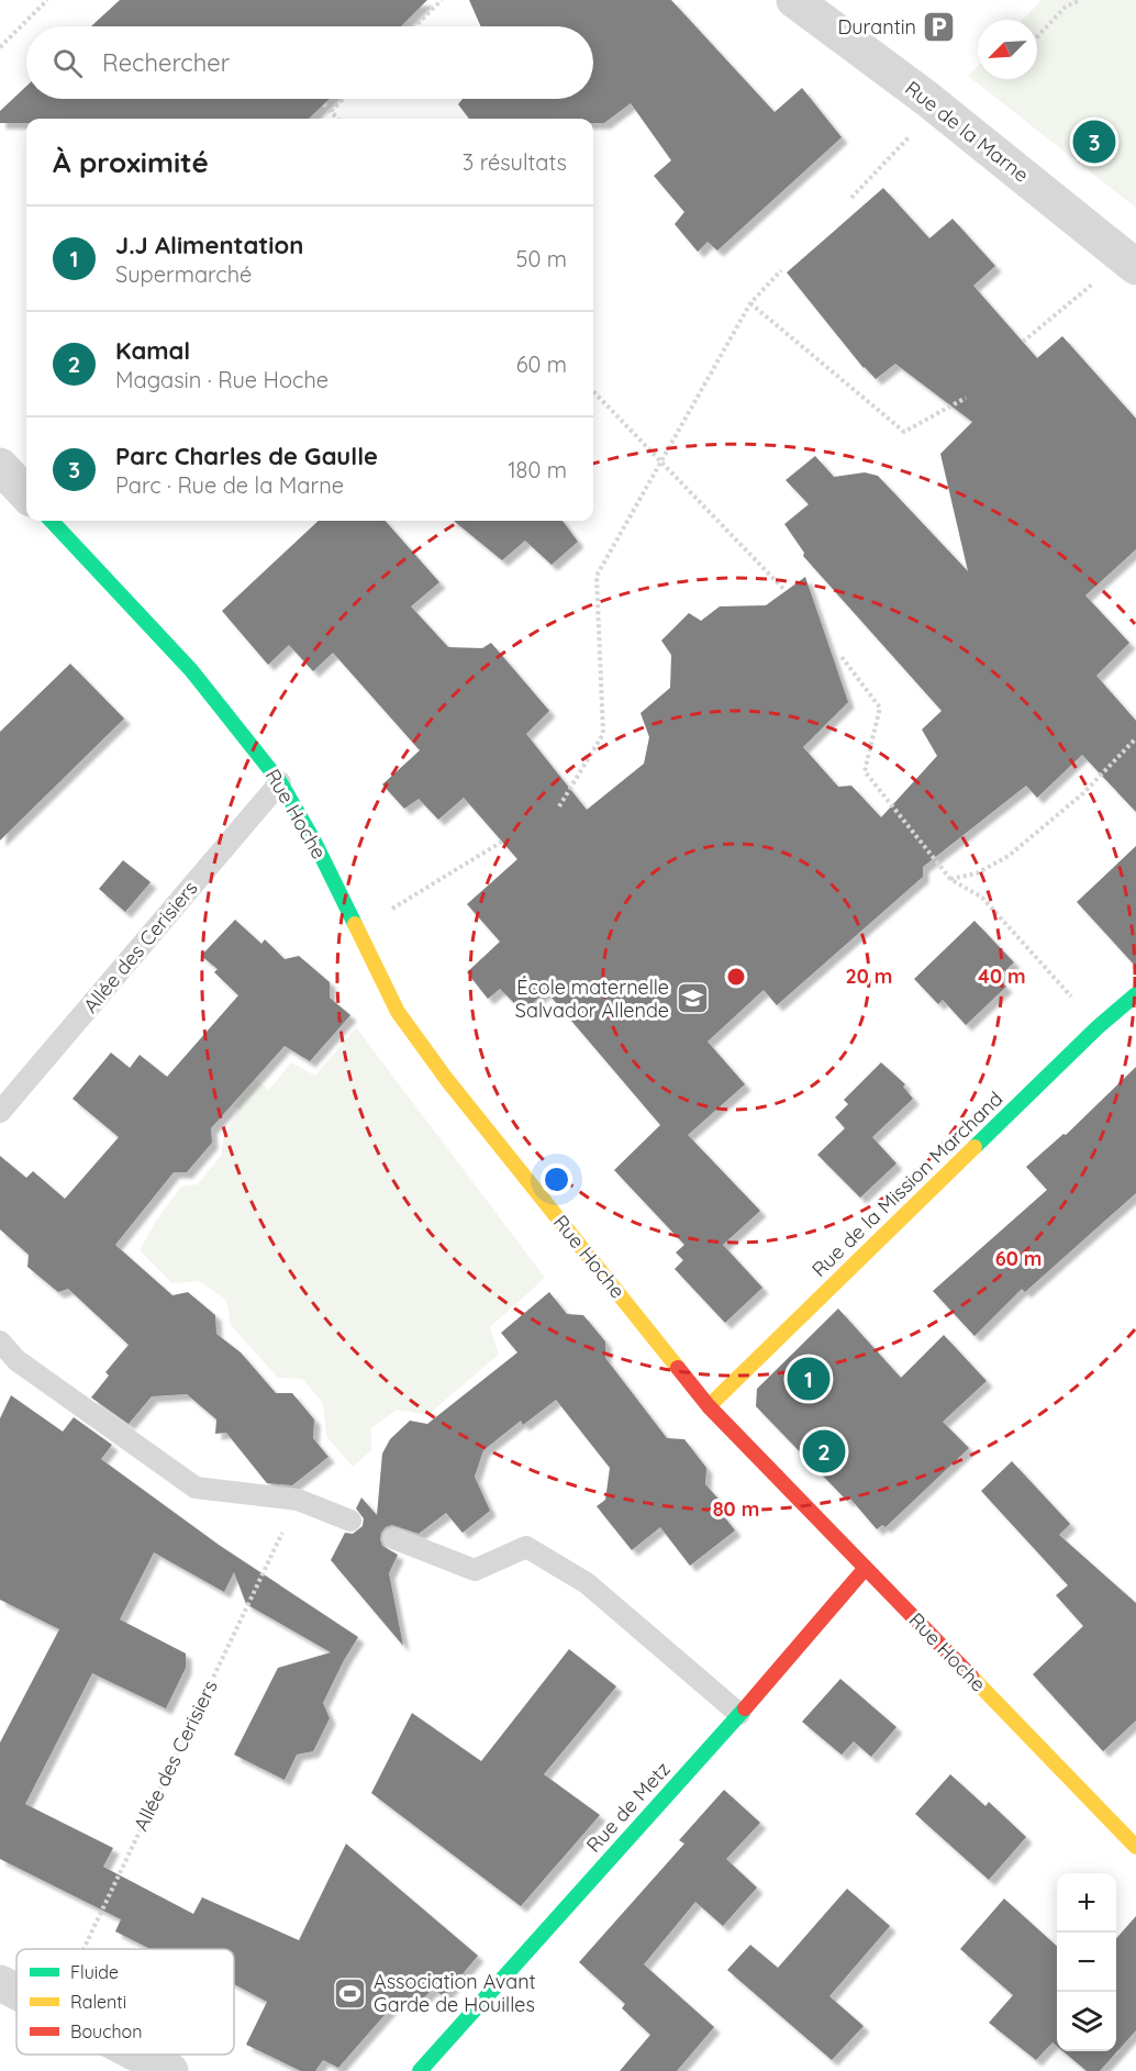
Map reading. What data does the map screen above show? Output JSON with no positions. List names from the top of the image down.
{
  "streets": {
    "street": [
      "Rue de la Marne",
      "Rue Hoche",
      "Rue de la Mission Marchand",
      "Rue de Metz"
    ],
    "lane": ["Allée des Cerisiers"]
  },
  "crossings": [
    ["Rue Hoche", "Allée des Cerisiers"],
    ["Rue Hoche", "Rue de la Mission Marchand"],
    ["Rue Hoche", "Rue de Metz"]
  ],
  "places": {
    "parking": ["Durantin"],
    "school or university": ["École maternelle Salvador Allende"],
    "sports": ["Association Avant Garde de Houilles"]
  },
  "legend": ["Fluide", "Ralenti", "Bouchon"],
  "north": "bottom left",
  "page": {
    "search": "Rechercher",
    "pins": ["3", "1", "2"],
    "heading": ["À proximité", "3 résultats"],
    "list": [
      {
        "mark": "1",
        "name": "J.J Alimentation",
        "note": "Supermarché",
        "value": "50 m"
      },
      {
        "mark": "2",
        "name": "Kamal",
        "note": "Magasin · Rue Hoche",
        "value": "60 m"
      },
      {
        "mark": "3",
        "name": "Parc Charles de Gaulle",
        "note": "Parc · Rue de la Marne",
        "value": "180 m"
      }
    ],
    "map_buttons": ["+", "−"]
  },
  "rings": [
    "20 m",
    "40 m",
    "60 m",
    "80 m"
  ]
}
